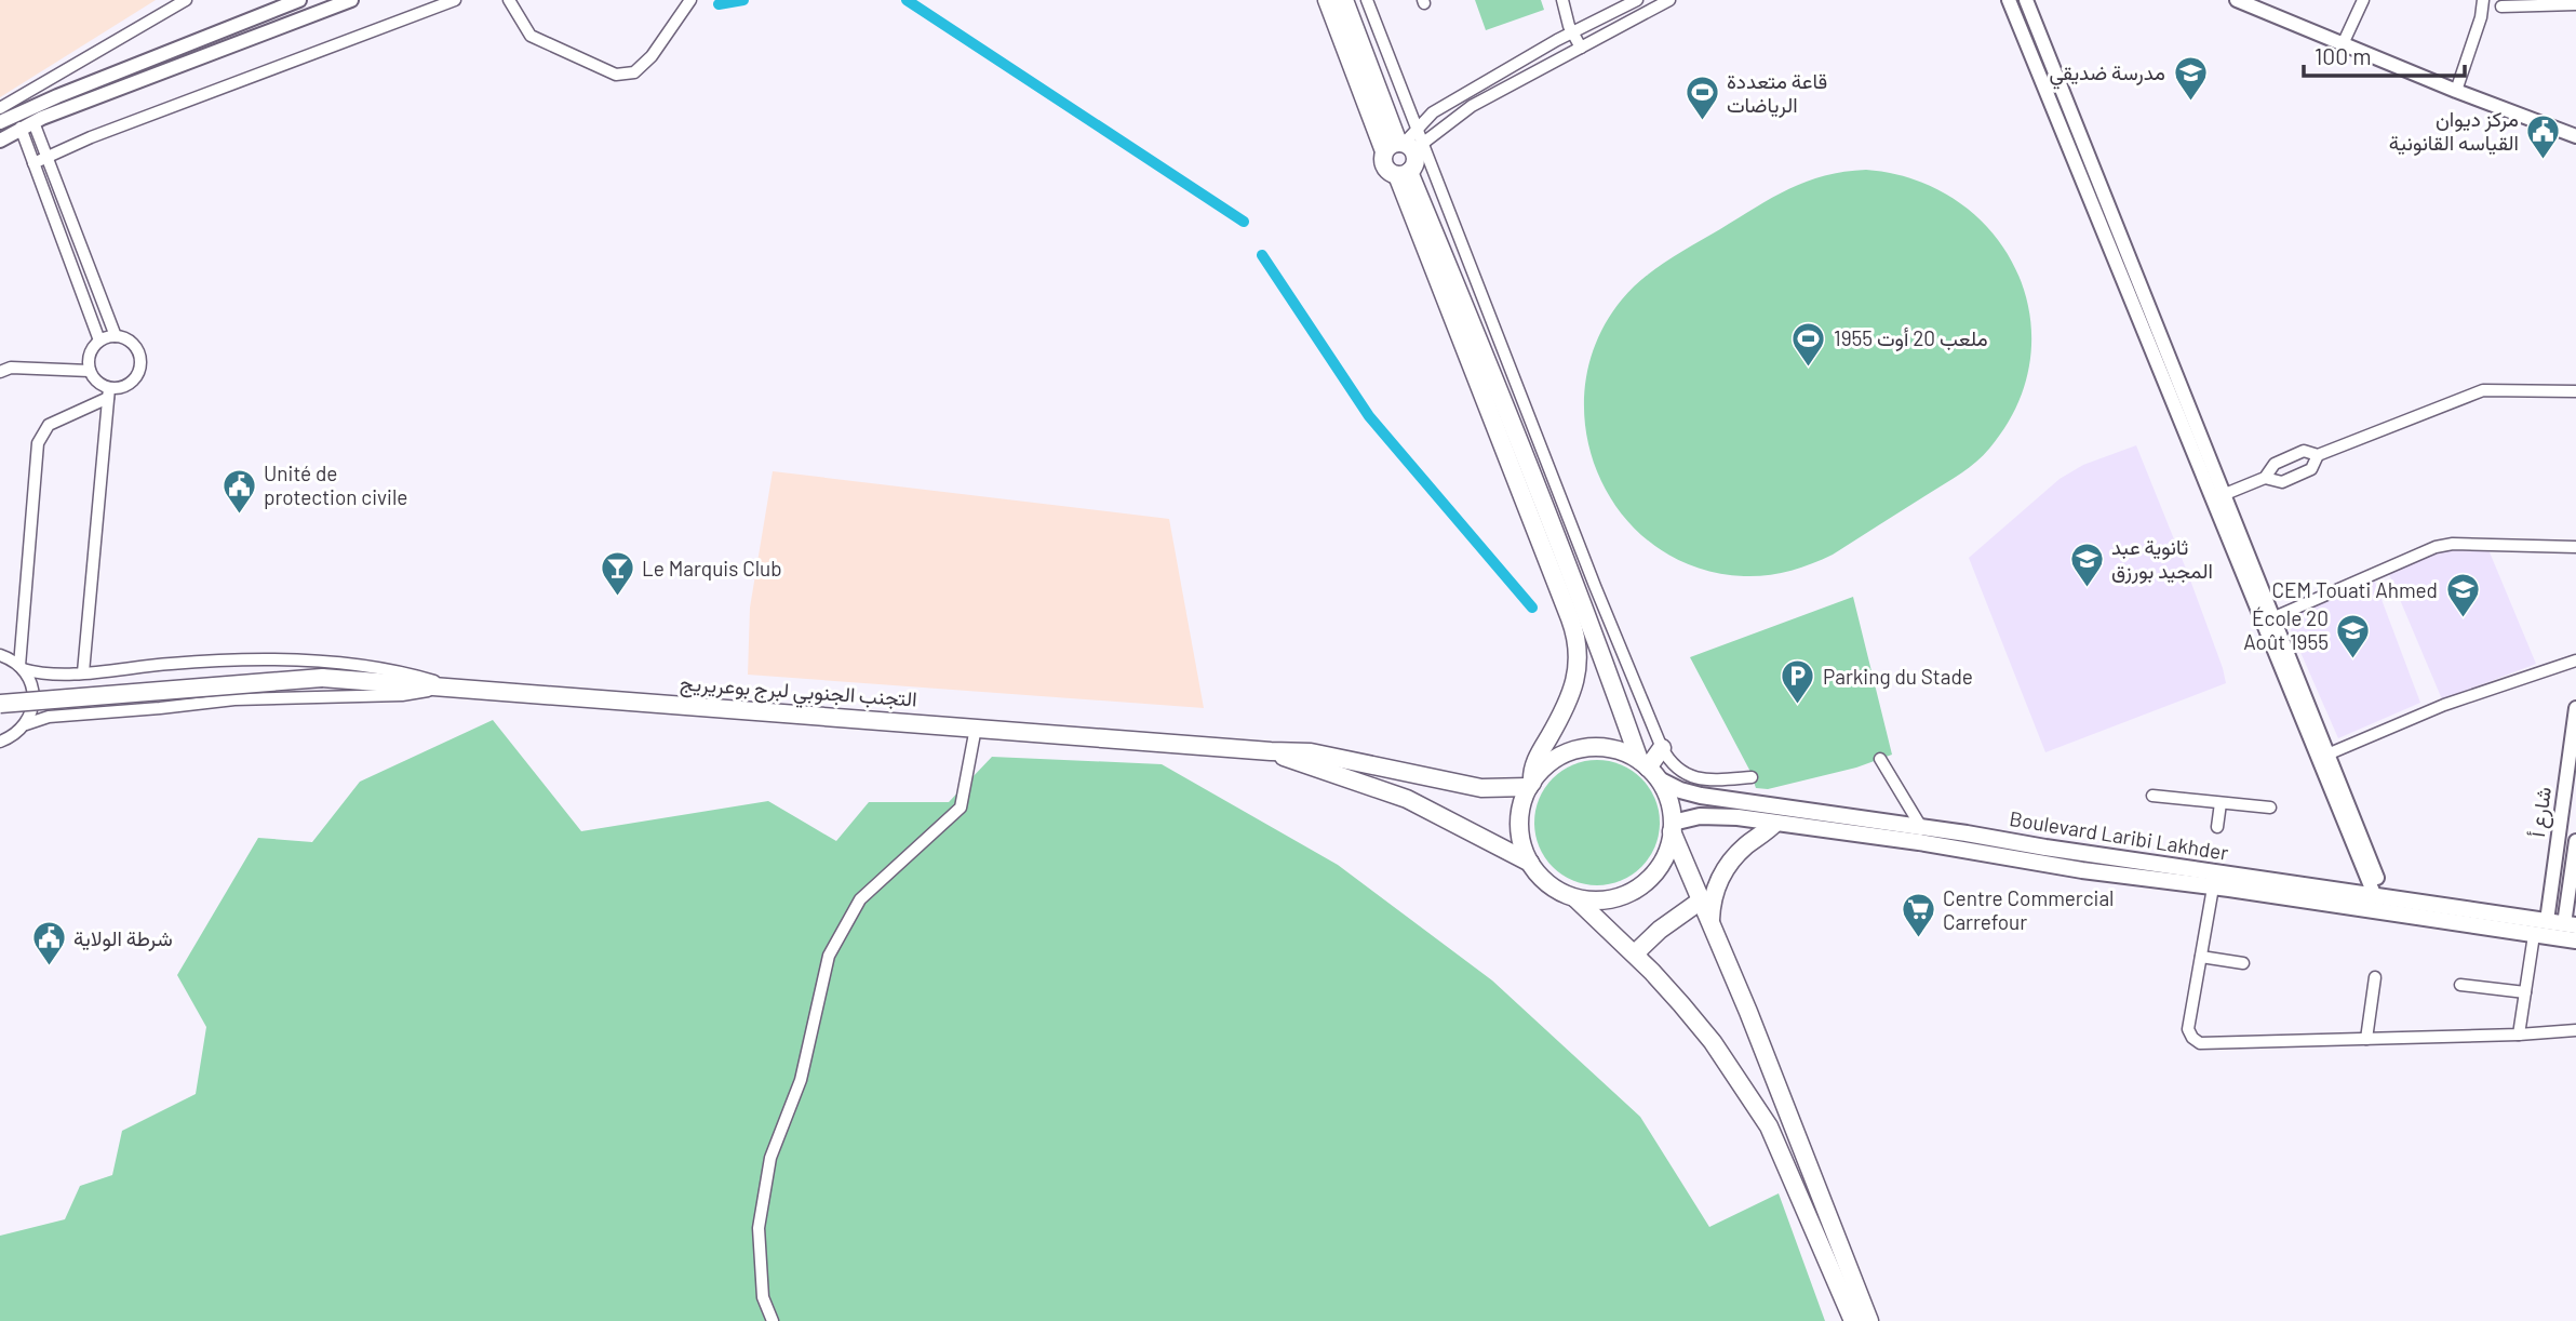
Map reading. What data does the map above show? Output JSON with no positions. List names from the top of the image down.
{
  "streets": {
    "highway": ["التجنب الجنوبي لبرج بوعريريج"],
    "main road": ["Boulevard Laribi Lakhder"],
    "street": ["شارع أ"]
  },
  "crossings": [
    ["التجنب الجنوبي لبرج بوعريريج", "Boulevard Laribi Lakhder"],
    ["شارع أ", "Boulevard Laribi Lakhder"]
  ],
  "places": {
    "school or university": [
      "مدرسة ضديقي",
      "ثانوية عبد المجيد بورزق",
      "CEM Touati Ahmed",
      "École 20 Août 1955"
    ],
    "sports": ["قاعة متعددة الرياضات", "ملعب 20 أوت 1955"],
    "public building": ["مركز ديوان القياسه القانونية", "Unité de protection civile", "شرطة الولاية"],
    "bar": ["Le Marquis Club"],
    "parking": ["Parking du Stade"],
    "supermarket": ["Centre Commercial Carrefour"]
  },
  "scale_bar": "100 m"
}
